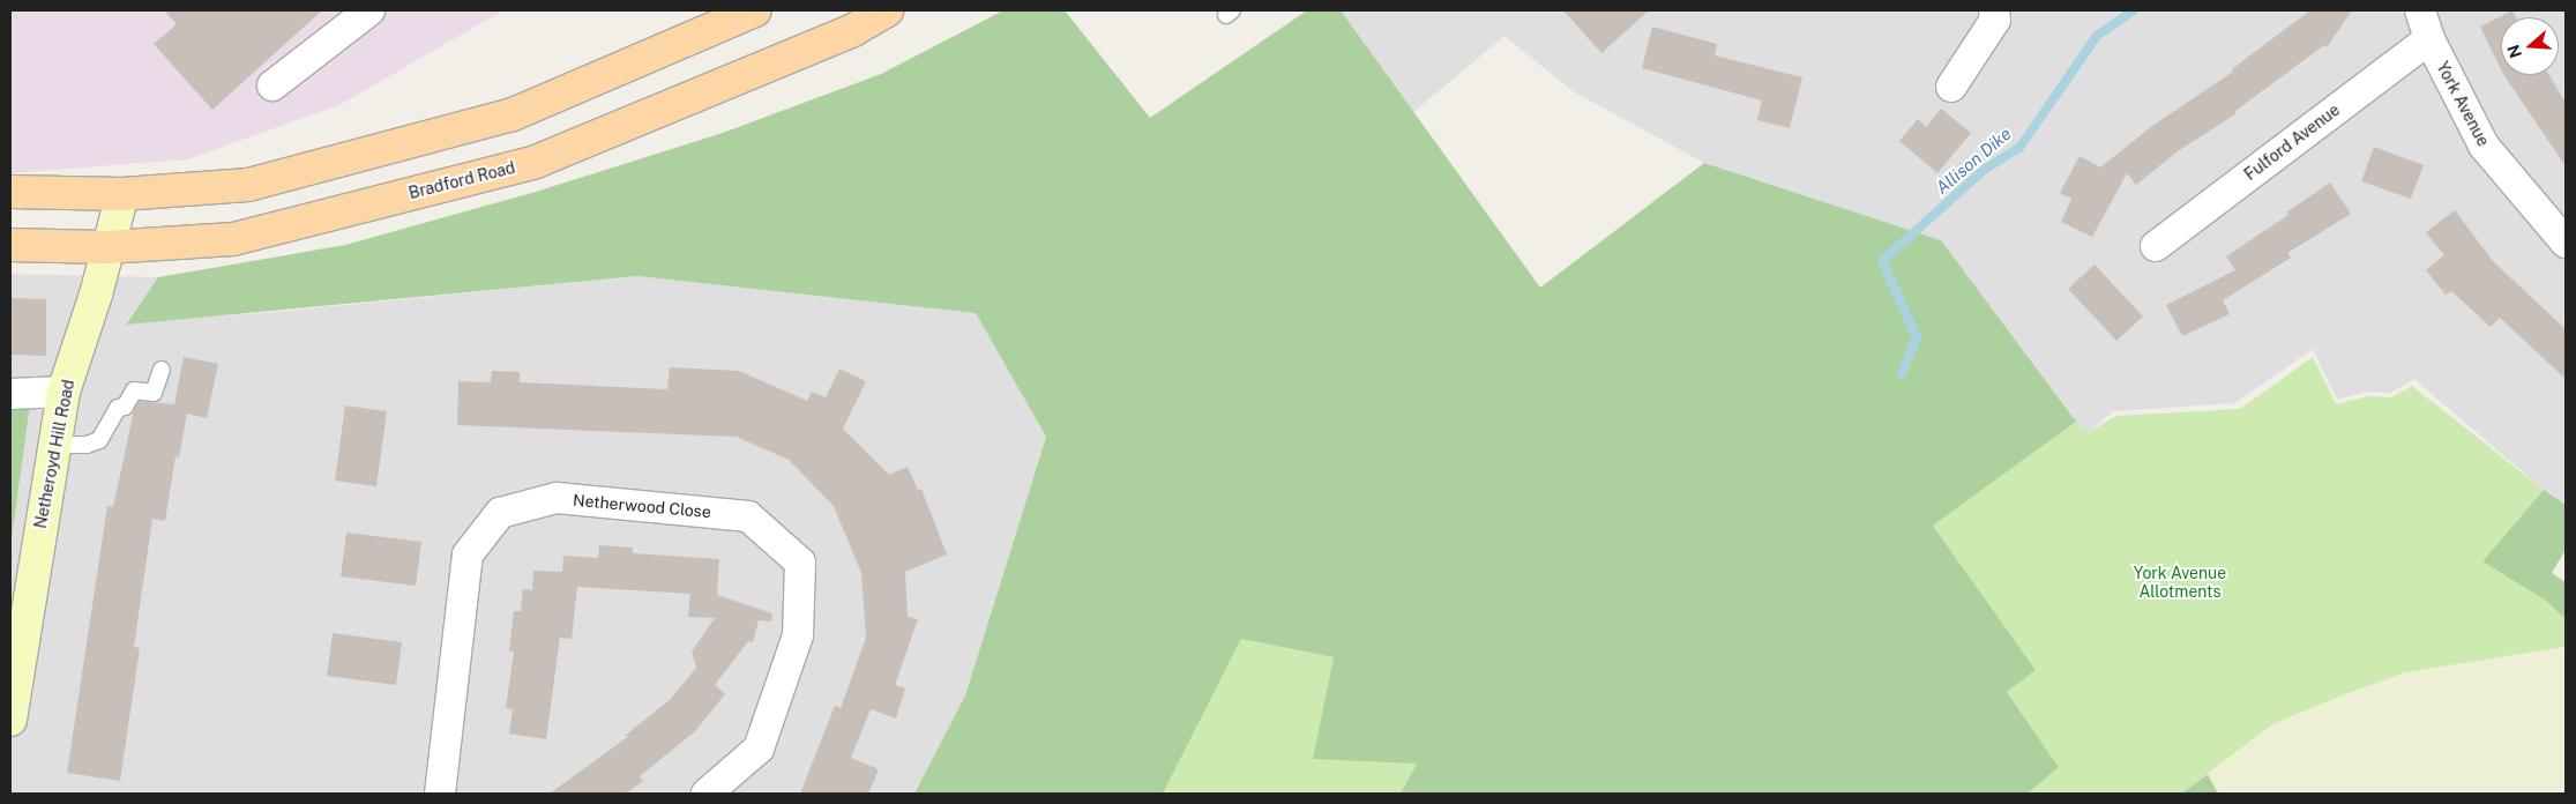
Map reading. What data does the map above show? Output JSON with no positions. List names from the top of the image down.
{
  "streets": {
    "main road": ["Bradford Road"],
    "street": [
      "York Avenue",
      "Fulford Avenue",
      "Netheroyd Hill Road",
      "Netherwood Close"
    ]
  },
  "crossings": [
    ["York Avenue", "Fulford Avenue"],
    ["Bradford Road", "Netheroyd Hill Road"]
  ],
  "water": ["Allison Dike"],
  "parks": ["York Avenue Allotments"],
  "north": "left"
}
